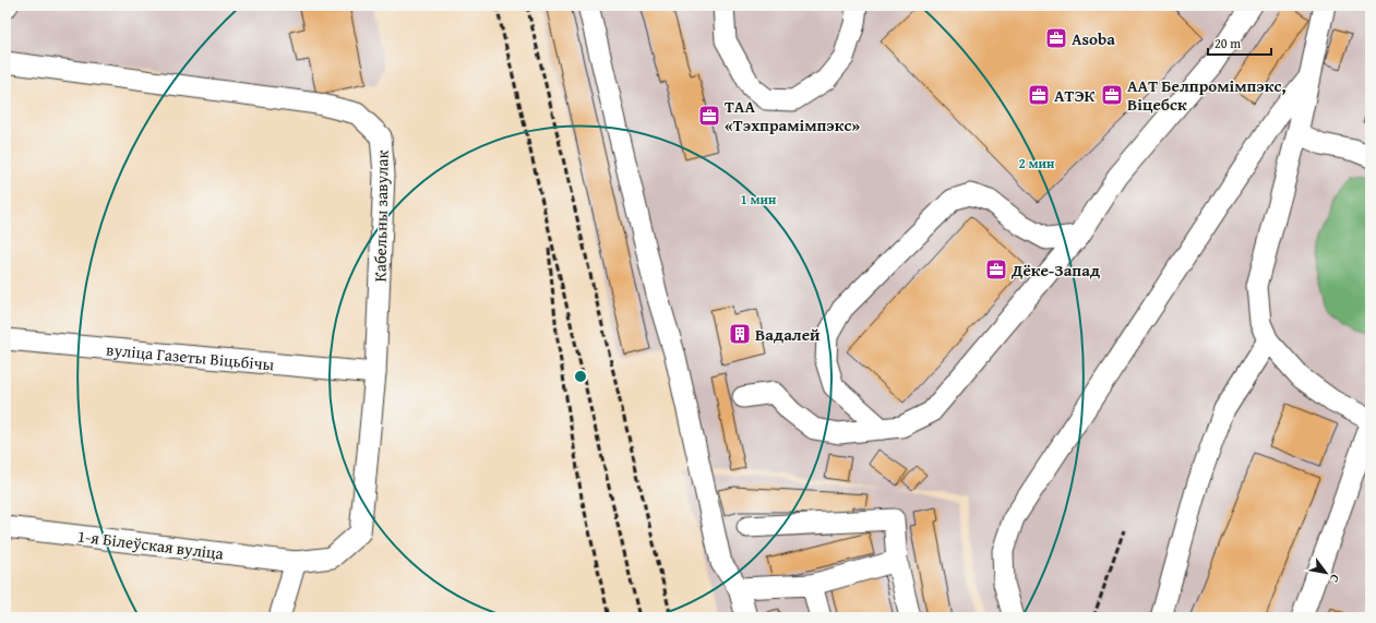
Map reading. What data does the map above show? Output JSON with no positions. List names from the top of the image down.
{
  "streets": {
    "street": ["Кабельны завулак", "вуліца Газеты Віцьбічы", "1-я Білеўская вуліца"]
  },
  "crossings": [
    ["Кабельны завулак", "вуліца Газеты Віцьбічы"],
    ["Кабельны завулак", "1-я Білеўская вуліца"]
  ],
  "places": {
    "office": [
      "Asoba",
      "АТЭК",
      "ААТ Белпромімпэкс, Віцебск",
      "ТАА «Тэхпрамімпэкс»",
      "Дёке-Запад"
    ],
    "building": ["Вадалей"]
  },
  "scale_bar": "20 m",
  "north": "bottom right",
  "rings": ["2 мин", "1 мин"]
}
